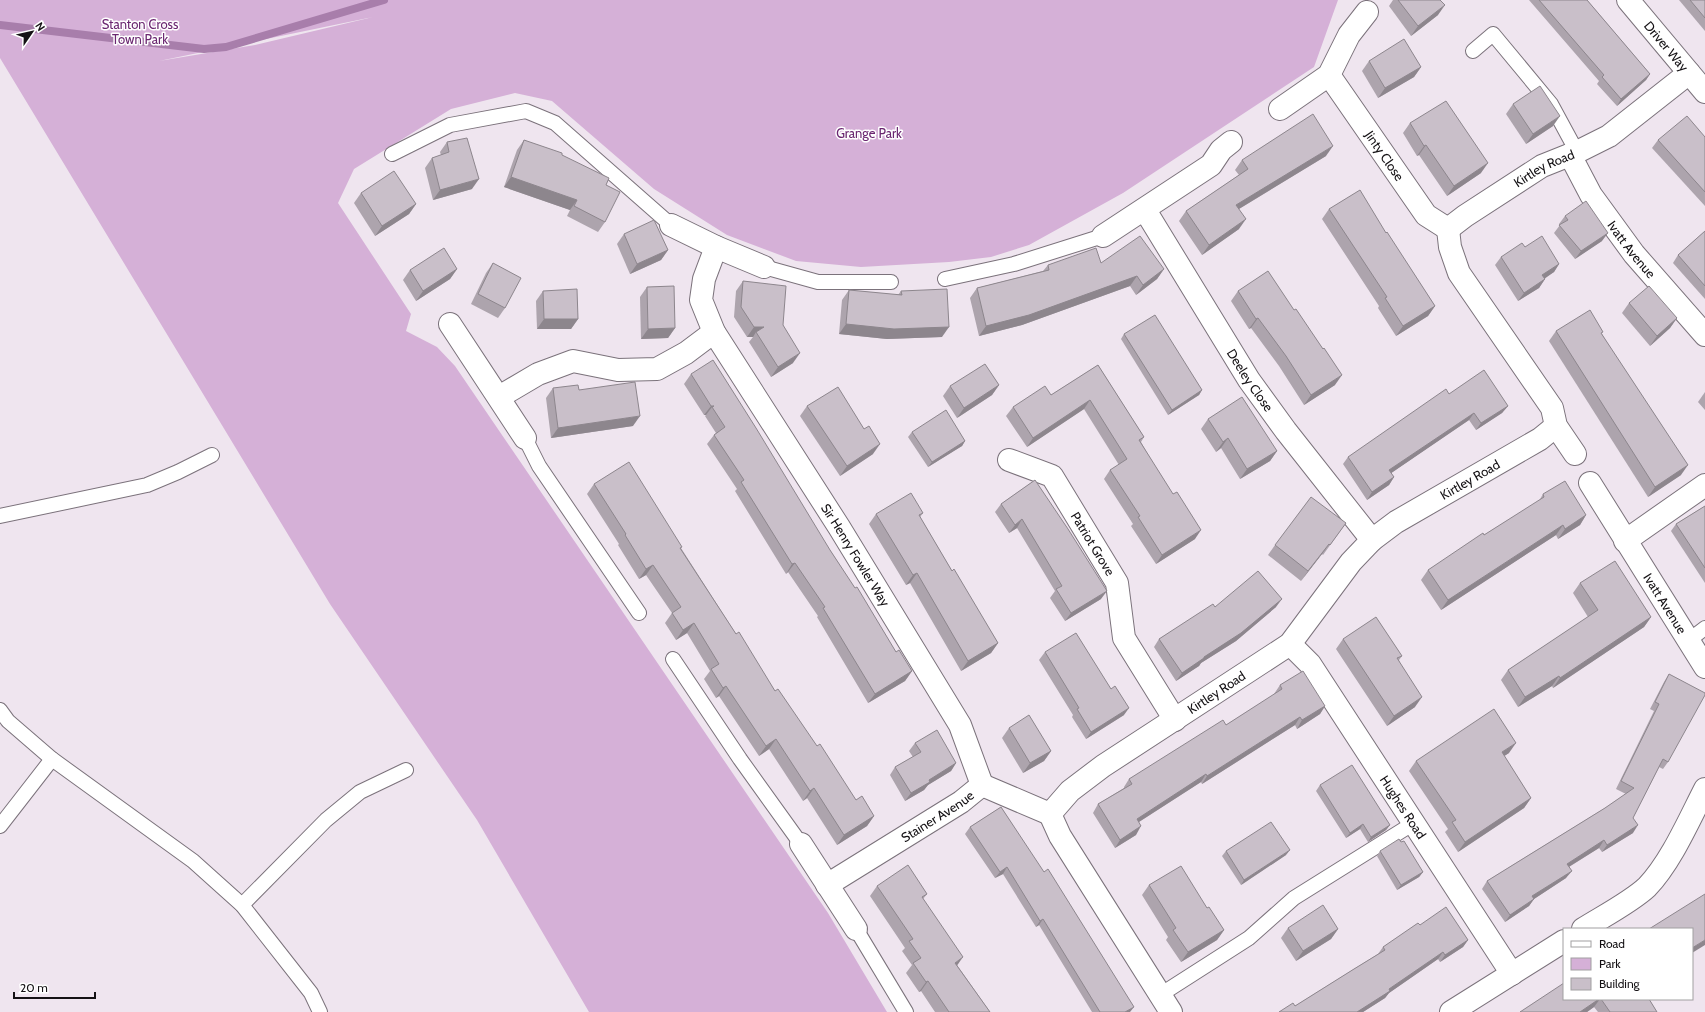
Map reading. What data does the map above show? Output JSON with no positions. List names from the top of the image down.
{
  "streets": {
    "street": [
      "Driver Way",
      "Jinty Close",
      "Kirtley Road",
      "Ivatt Avenue",
      "Deeley Close",
      "Patriot Grove",
      "Sir Henry Fowler Way",
      "Hughes Road",
      "Stainer Avenue"
    ]
  },
  "crossings": [
    ["Driver Way", "Kirtley Road"],
    ["Jinty Close", "Kirtley Road"],
    ["Kirtley Road", "Ivatt Avenue"],
    ["Kirtley Road", "Deeley Close"],
    ["Kirtley Road", "Patriot Grove"],
    ["Kirtley Road", "Hughes Road"],
    ["Kirtley Road", "Stainer Avenue"],
    ["Sir Henry Fowler Way", "Stainer Avenue"]
  ],
  "parks": ["Stanton Cross Town Park", "Grange Park"],
  "legend": ["Road", "Park", "Building"],
  "scale_bar": "20 m",
  "north": "top right"
}
